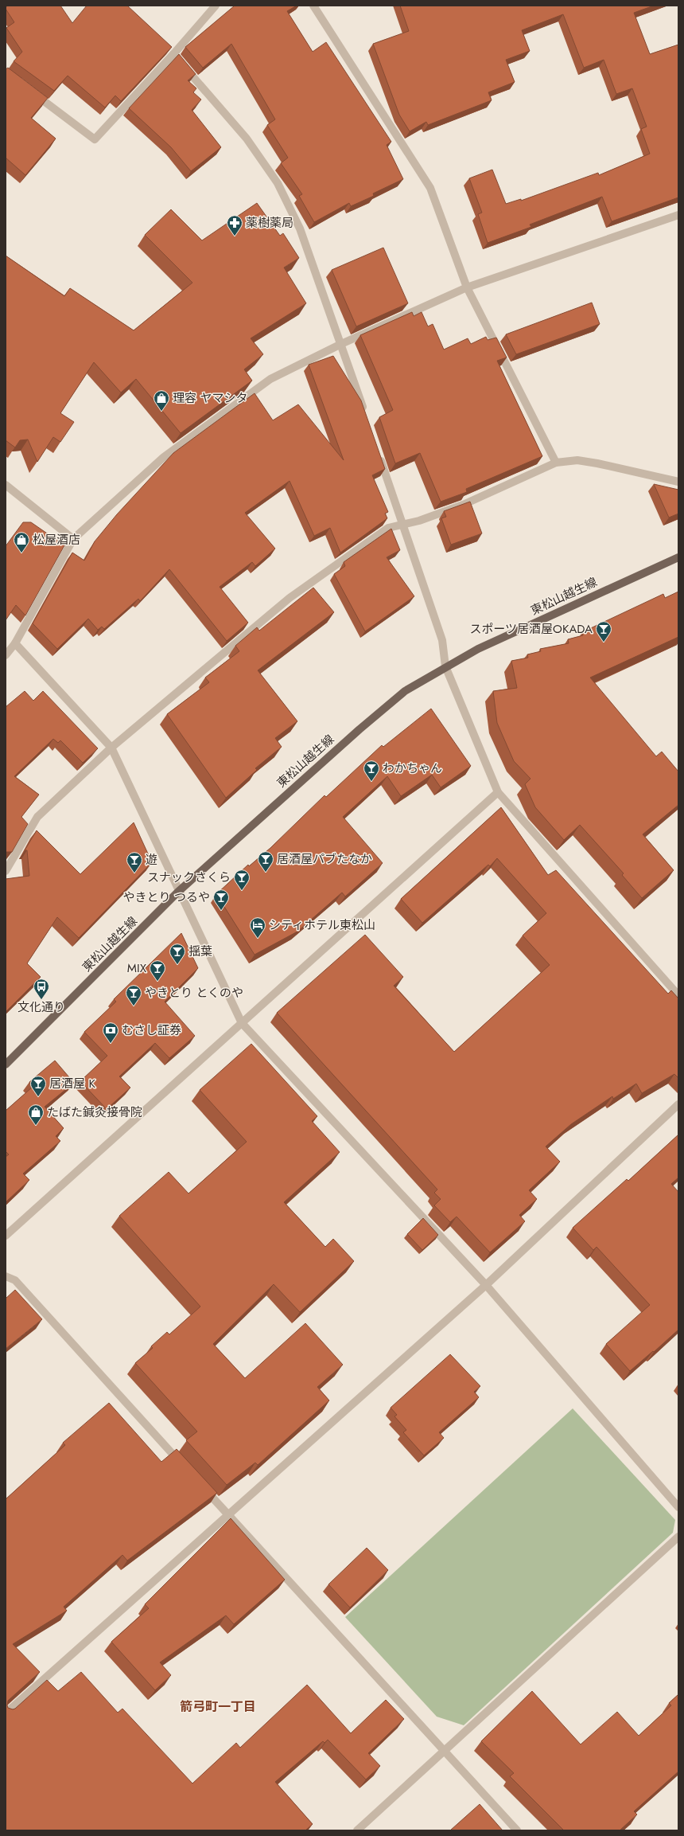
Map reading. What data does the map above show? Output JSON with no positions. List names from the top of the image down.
{
  "streets": {
    "main road": ["東松山越生線"]
  },
  "districts": ["箭弓町一丁目"],
  "places": {
    "pharmacy": ["薬樹薬局"],
    "shop": ["理容 ヤマシタ", "松屋酒店", "たばた鍼灸接骨院"],
    "bar": [
      "スポーツ居酒屋OKADA",
      "わかちゃん",
      "居酒屋パブたなか",
      "遊",
      "スナックさくら",
      "やきとり つるや",
      "揺葉",
      "MIX",
      "やきとり とくのや",
      "居酒屋 K"
    ],
    "hotel": ["シティホテル東松山"],
    "bus stop": ["文化通り"],
    "bank": ["むさし証券"]
  }
}
